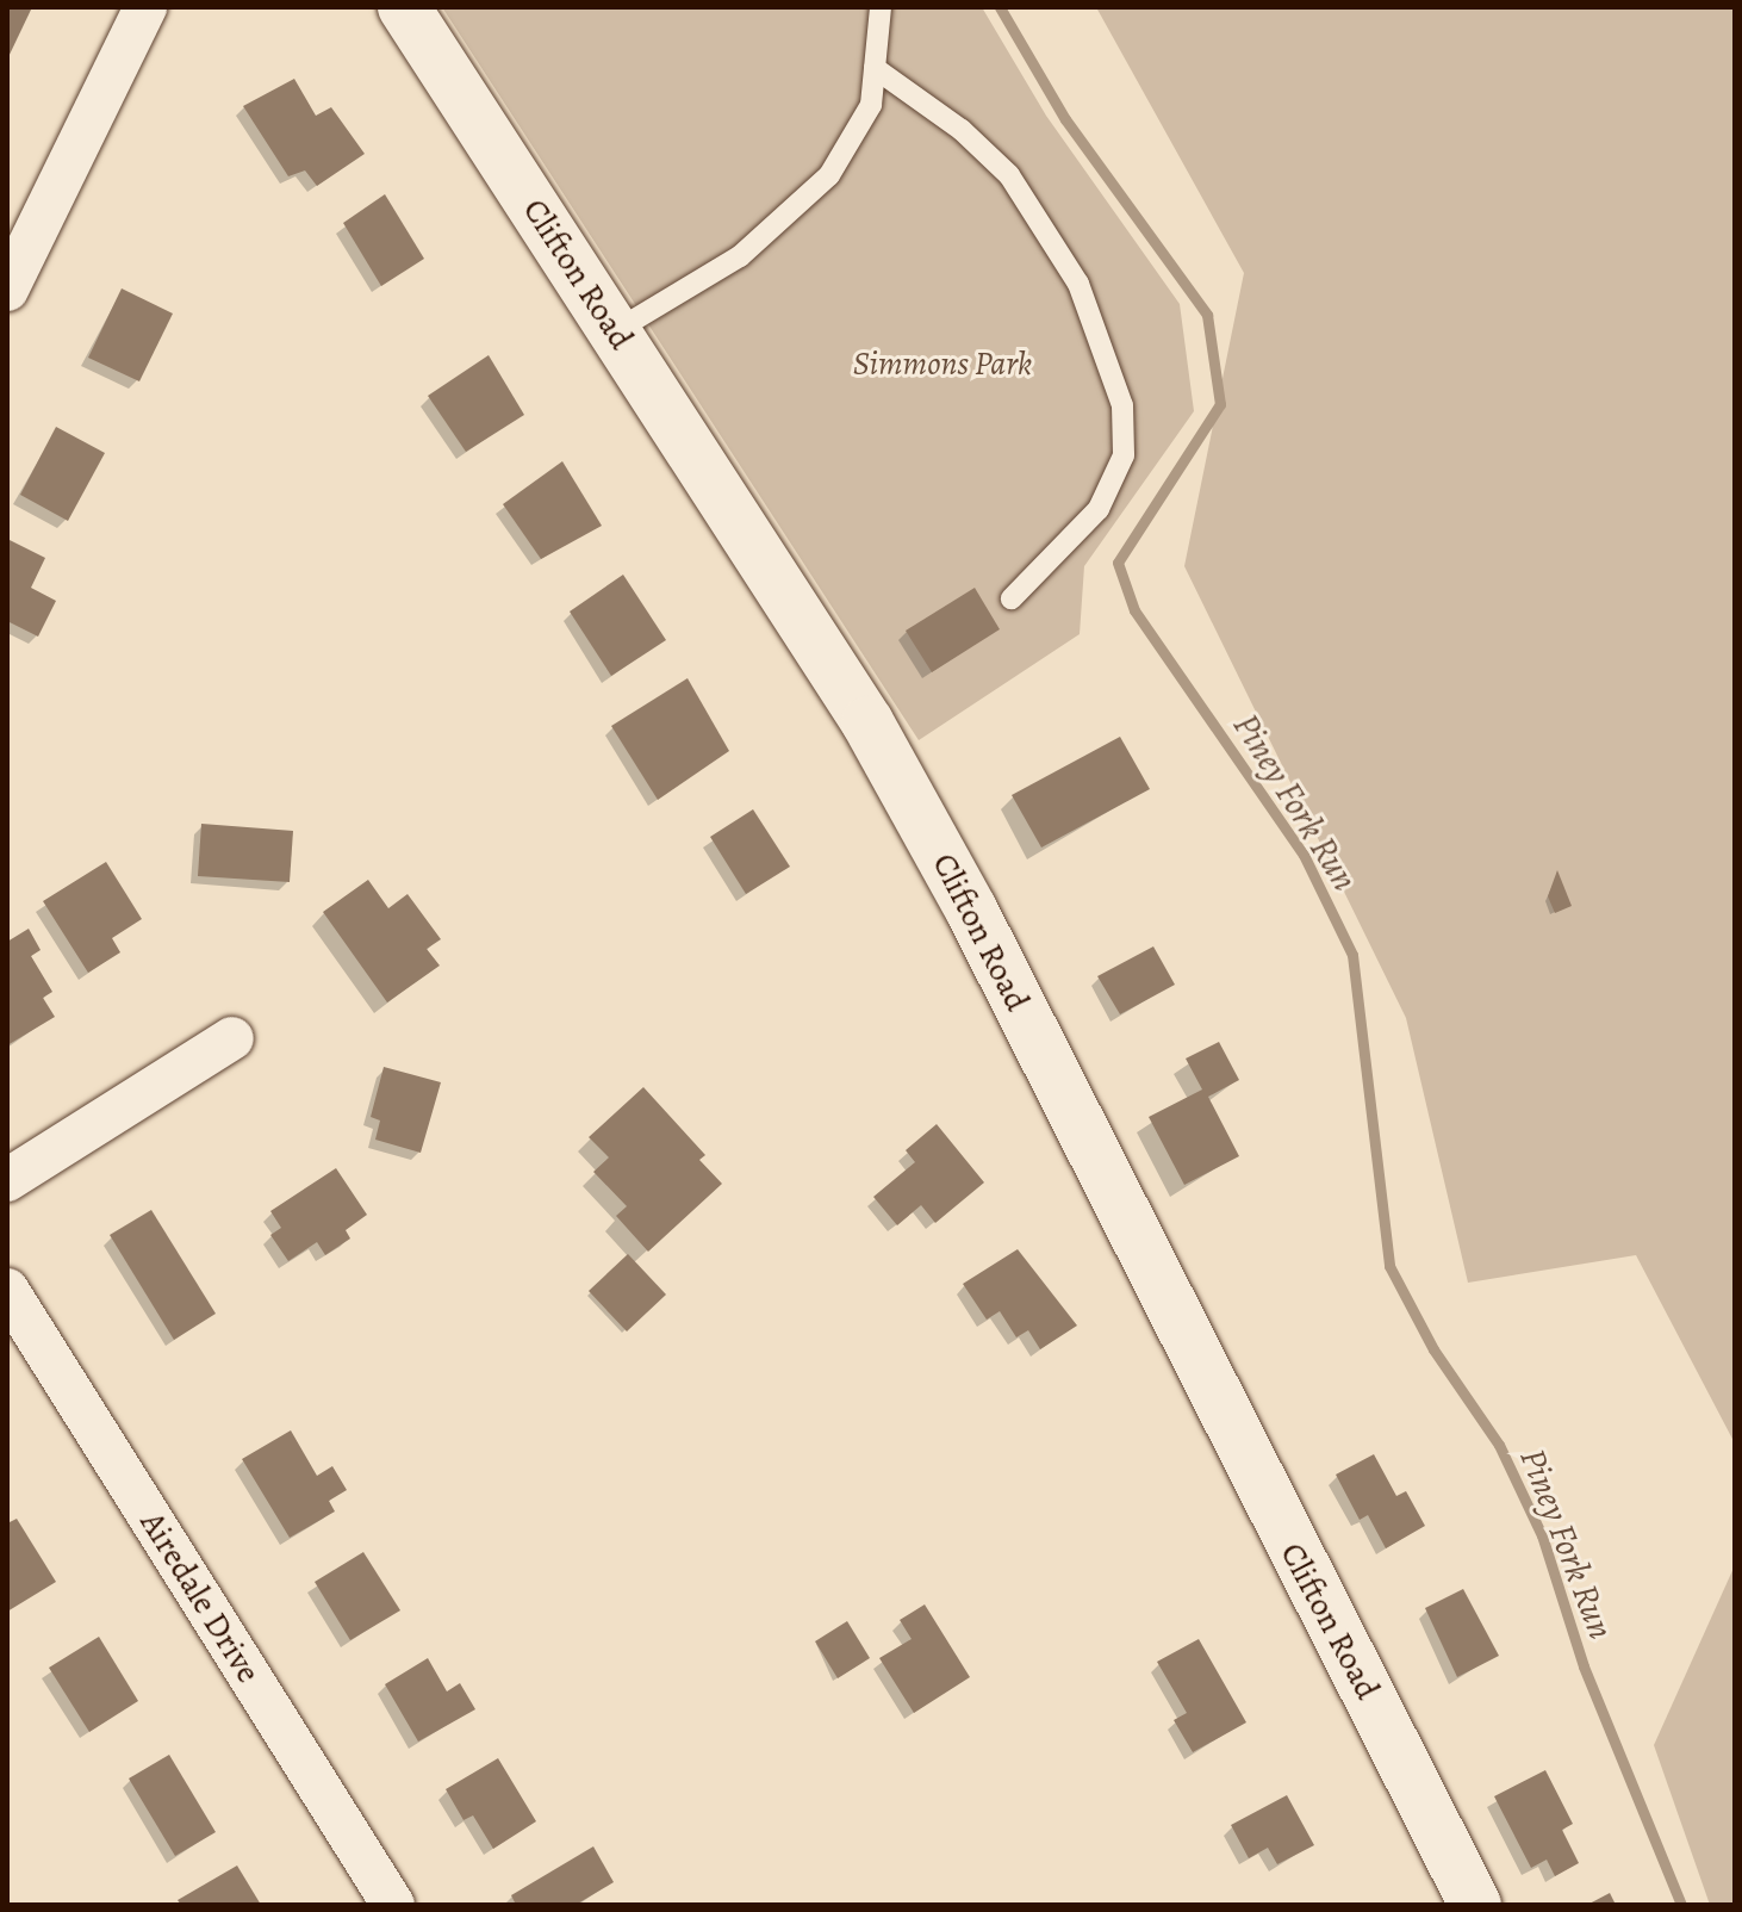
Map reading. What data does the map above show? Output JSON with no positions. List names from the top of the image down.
{
  "streets": {
    "main road": ["Clifton Road"],
    "street": ["Airedale Drive"]
  },
  "water": ["Piney Fork Run"],
  "parks": ["Simmons Park"]
}
